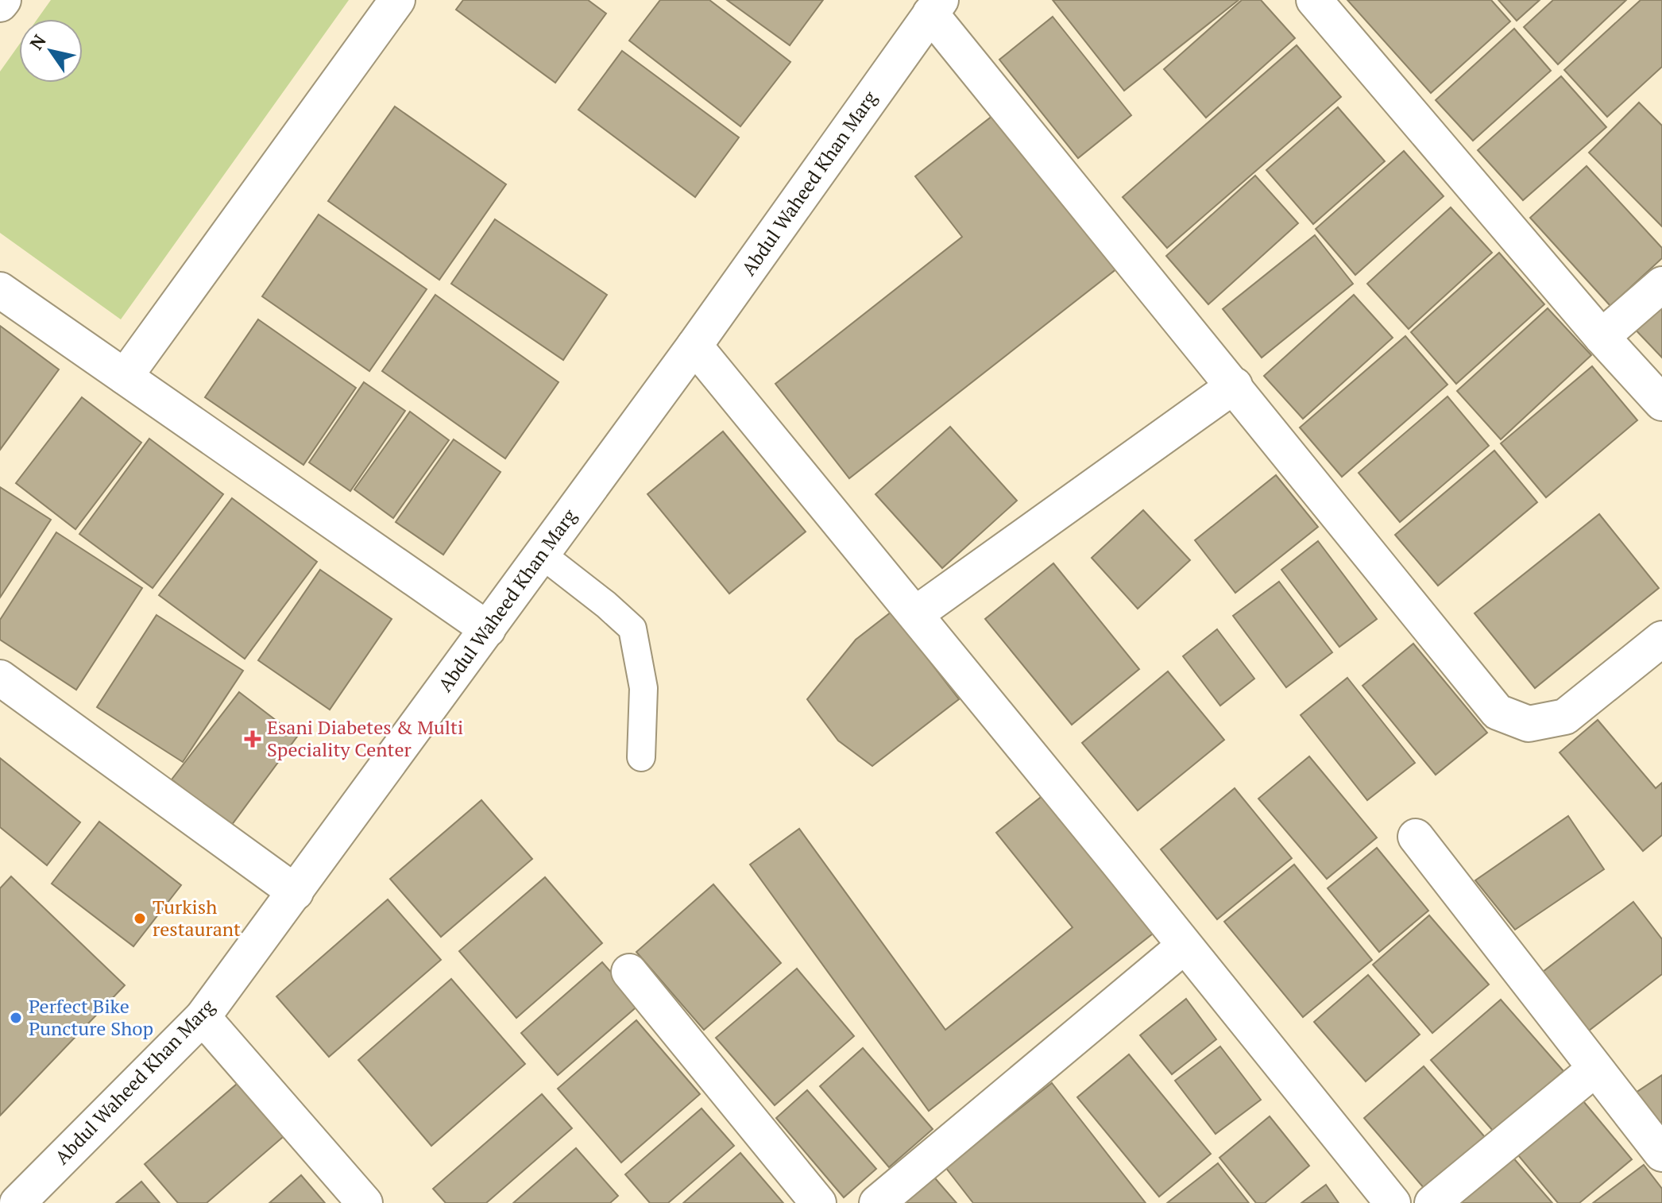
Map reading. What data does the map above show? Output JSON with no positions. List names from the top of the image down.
{
  "streets": {
    "street": ["Abdul Waheed Khan Marg"]
  },
  "places": {
    "health": ["Esani Diabetes & Multi Speciality Center"],
    "other": ["Turkish restaurant", "Perfect Bike Puncture Shop"]
  },
  "north": "top left"
}
